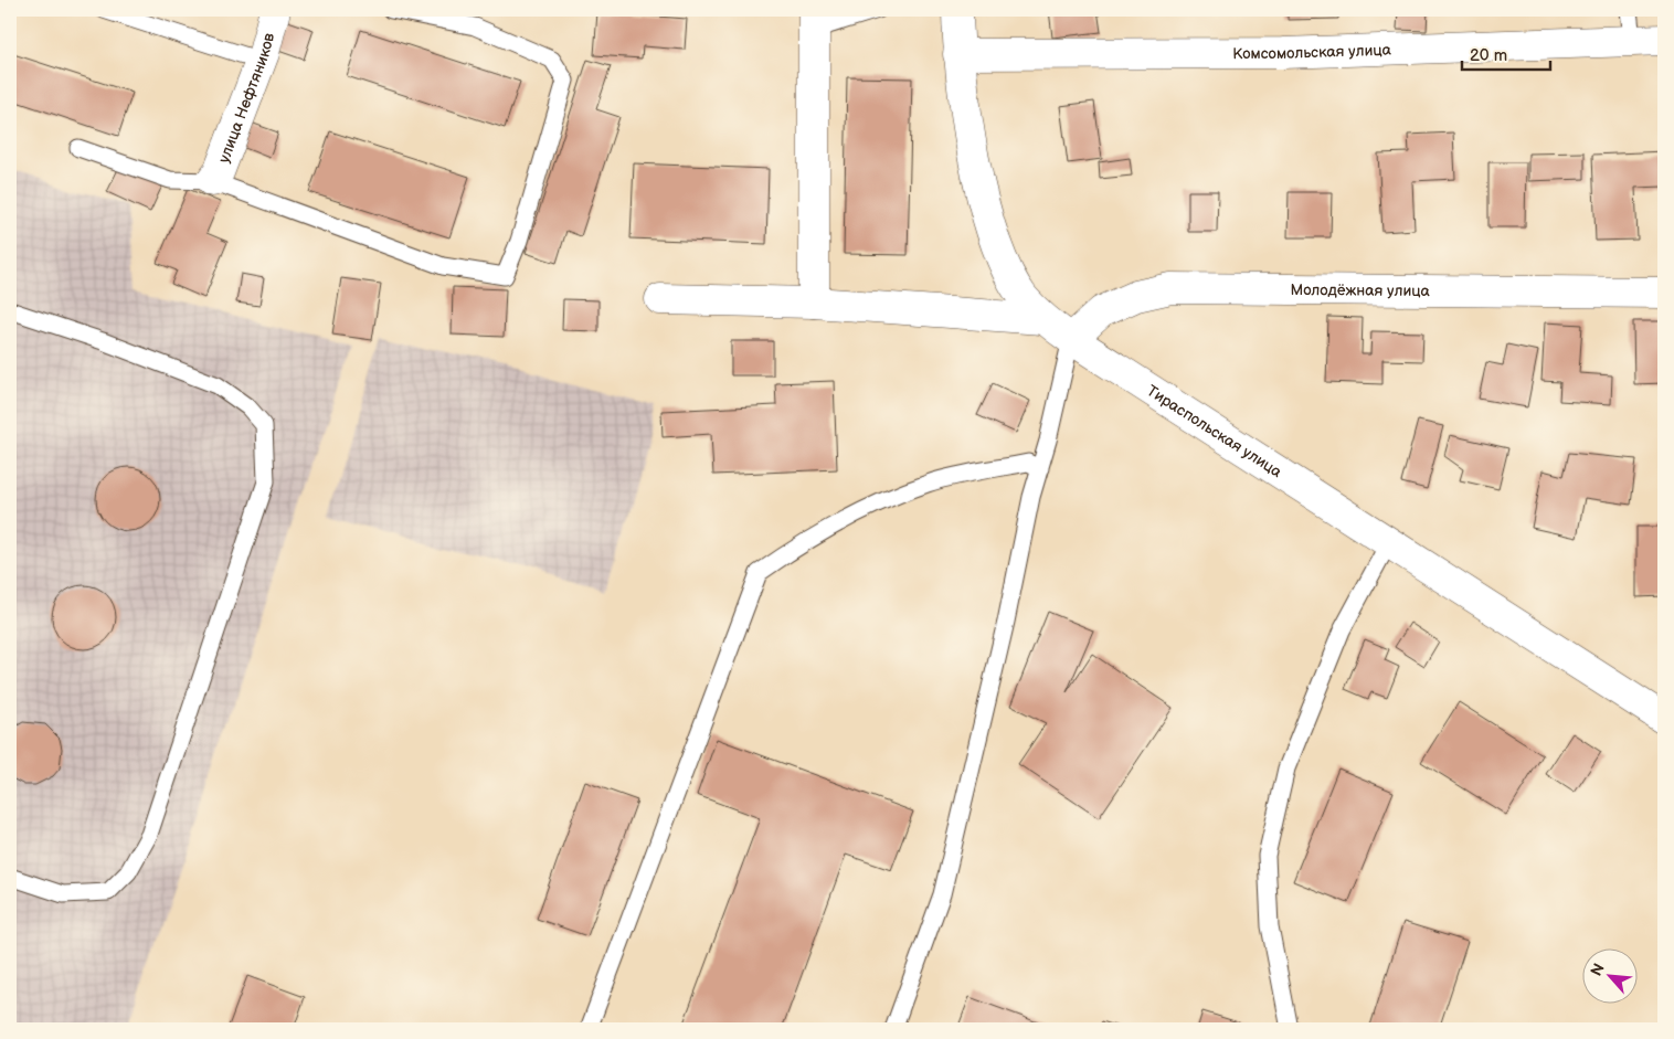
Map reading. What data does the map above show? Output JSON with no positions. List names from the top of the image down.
{
  "streets": {
    "street": [
      "Комсомольская улица",
      "улица Нефтяников",
      "Молодёжная улица",
      "Тираспольская улица"
    ]
  },
  "crossings": [
    ["Комсомольская улица", "Тираспольская улица"],
    ["Молодёжная улица", "Тираспольская улица"]
  ],
  "scale_bar": "20 m",
  "north": "top left"
}
